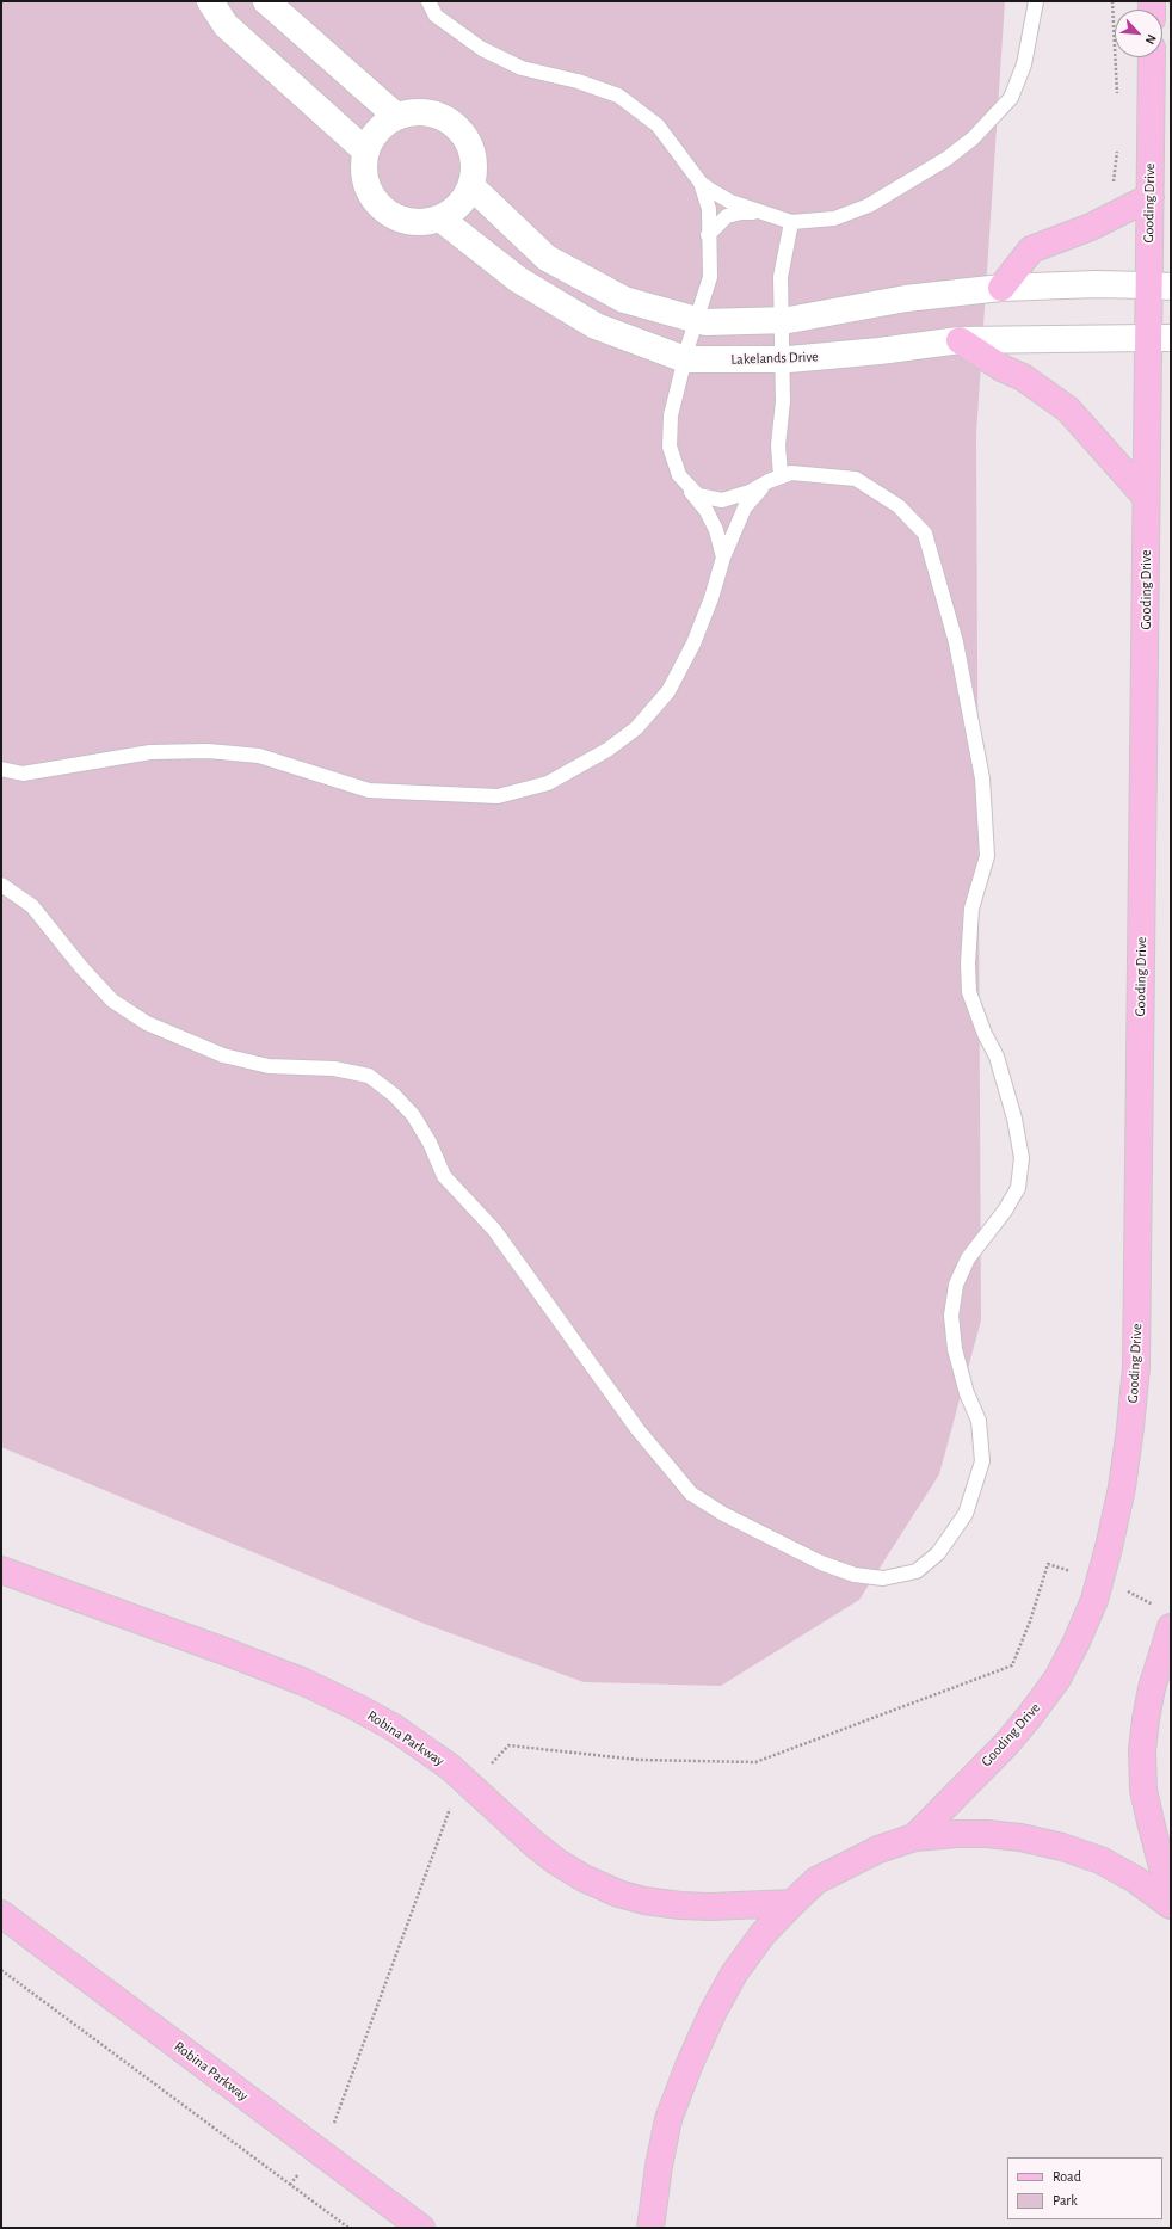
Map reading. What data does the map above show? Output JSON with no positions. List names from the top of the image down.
{
  "streets": {
    "main road": ["Gooding Drive", "Robina Parkway"],
    "street": ["Lakelands Drive"]
  },
  "crossings": [
    ["Gooding Drive", "Lakelands Drive"]
  ],
  "legend": ["Road", "Park"],
  "north": "bottom right"
}
